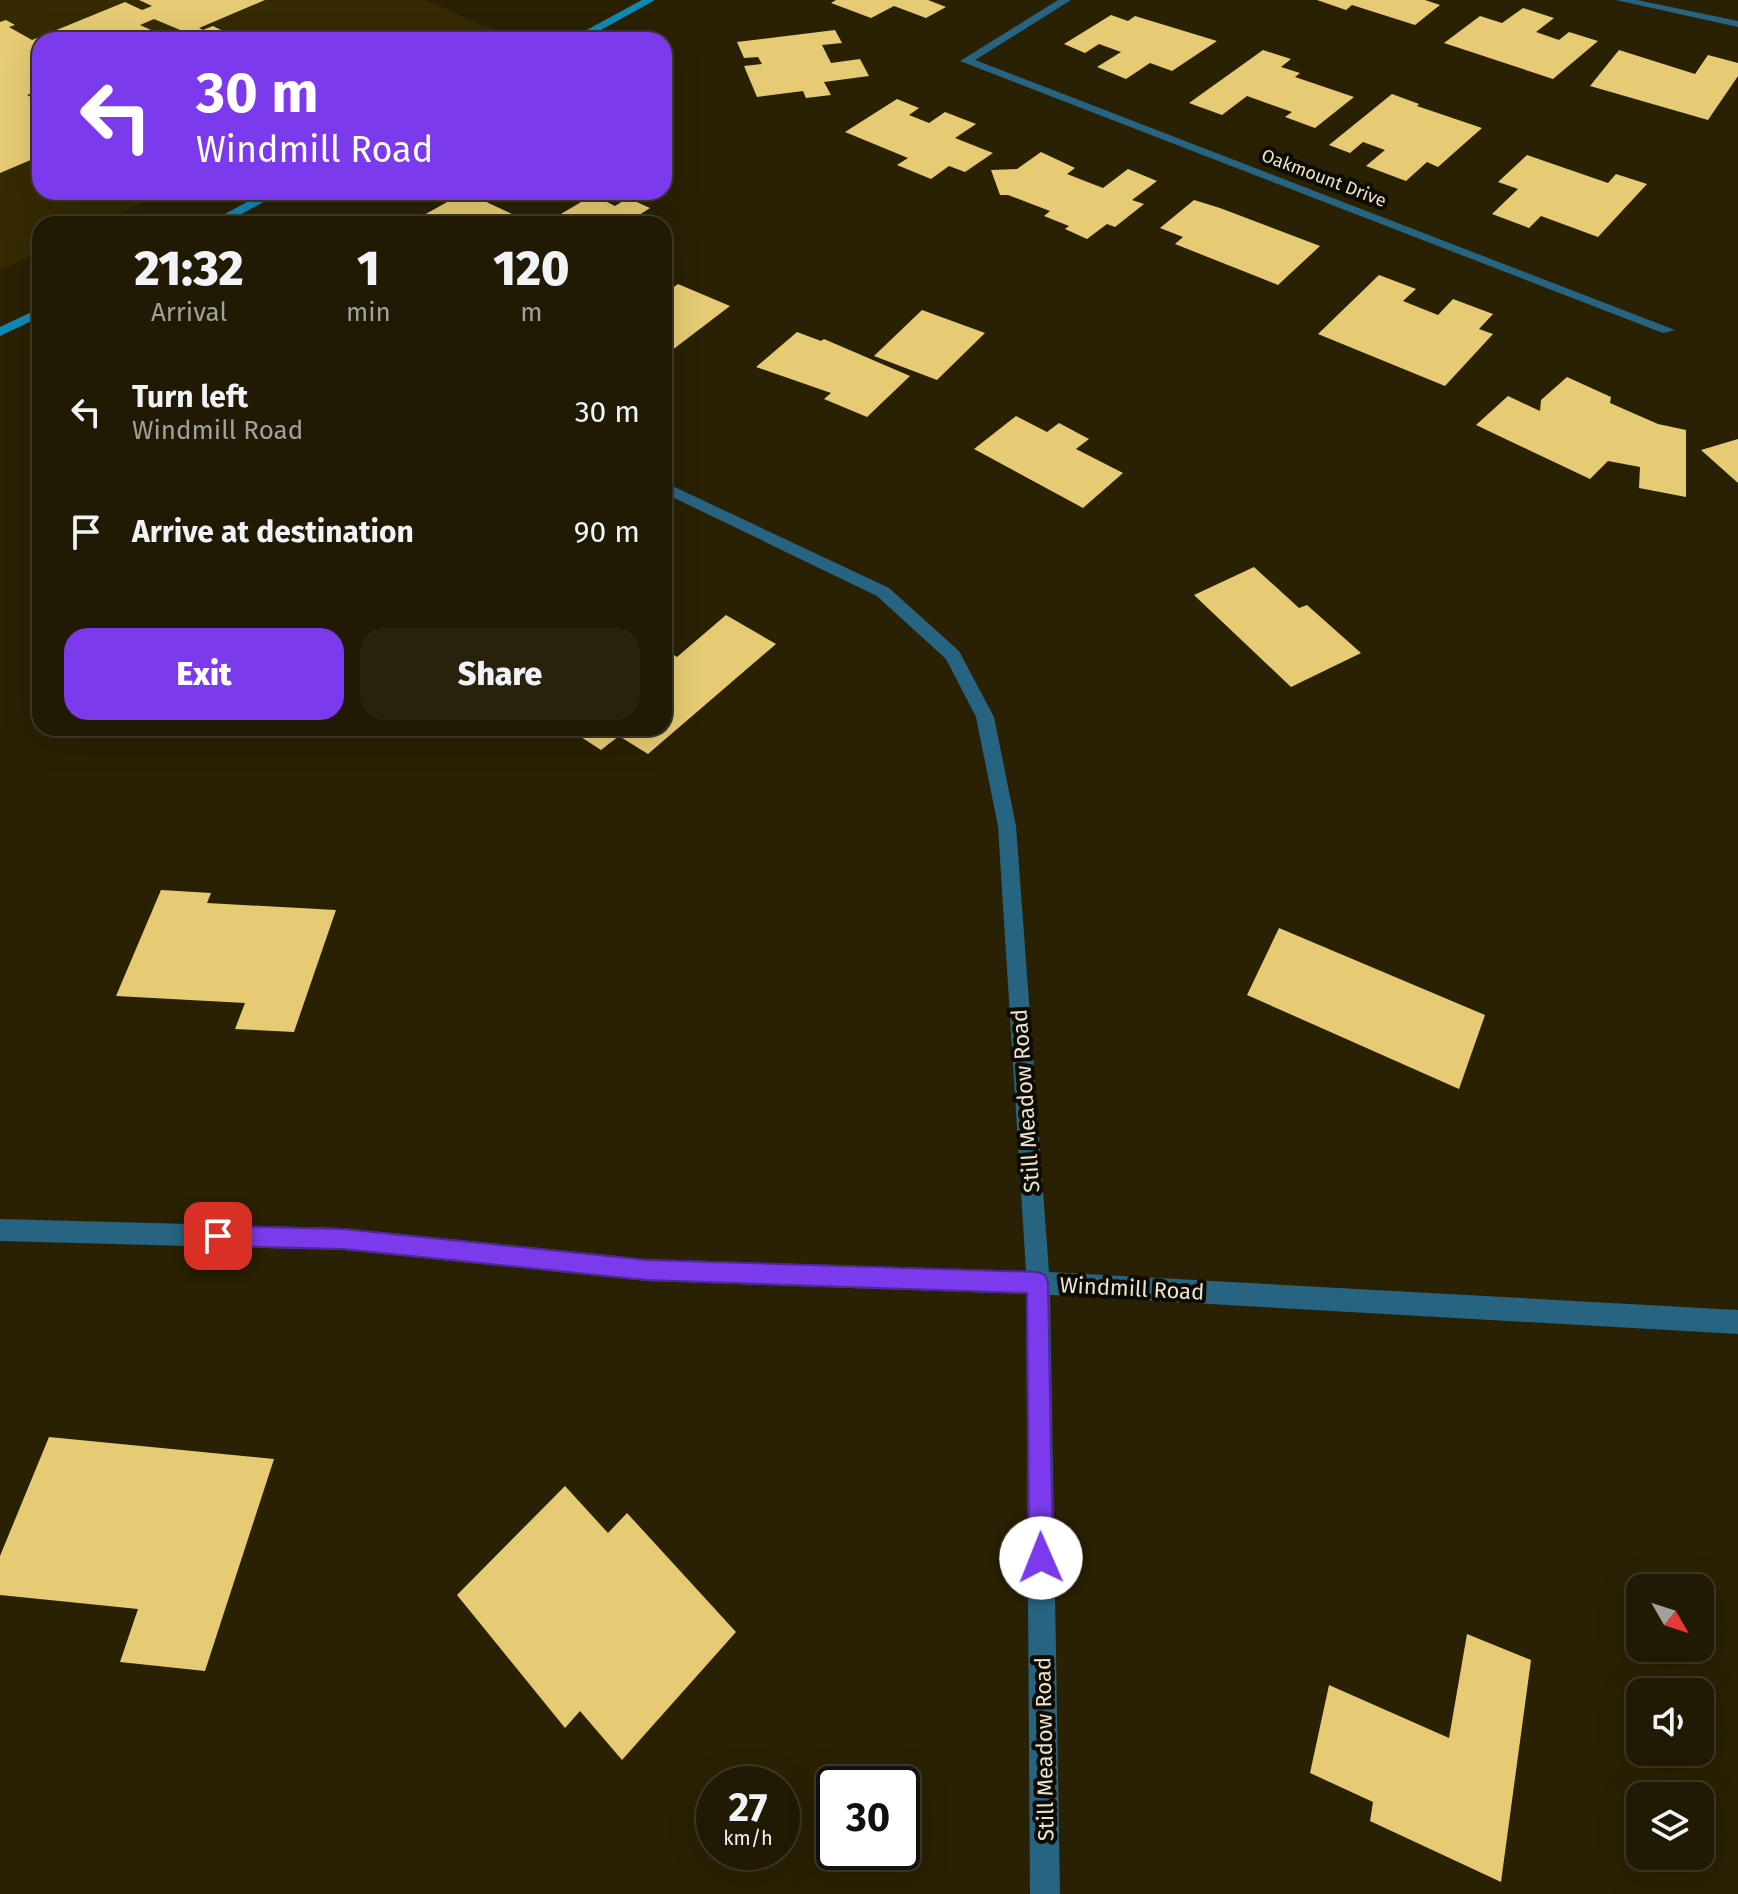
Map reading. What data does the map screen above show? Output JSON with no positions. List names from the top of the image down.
{
  "streets": {
    "street": ["Oakmount Drive", "Still Meadow Road", "Windmill Road"]
  },
  "crossings": [
    ["Still Meadow Road", "Windmill Road"]
  ],
  "north": "bottom right",
  "page": {
    "turn": ["30 m", "Windmill Road"],
    "eta": [
      "21:32",
      "Arrival",
      "1",
      "min",
      "120",
      "m"
    ],
    "list": [
      {
        "name": "Turn left",
        "note": "Windmill Road",
        "value": "30 m"
      },
      {
        "name": "Arrive at destination",
        "value": "90 m"
      }
    ],
    "buttons": ["Exit", "Share"],
    "speed": "27 km/h",
    "limit": "30"
  }
}
